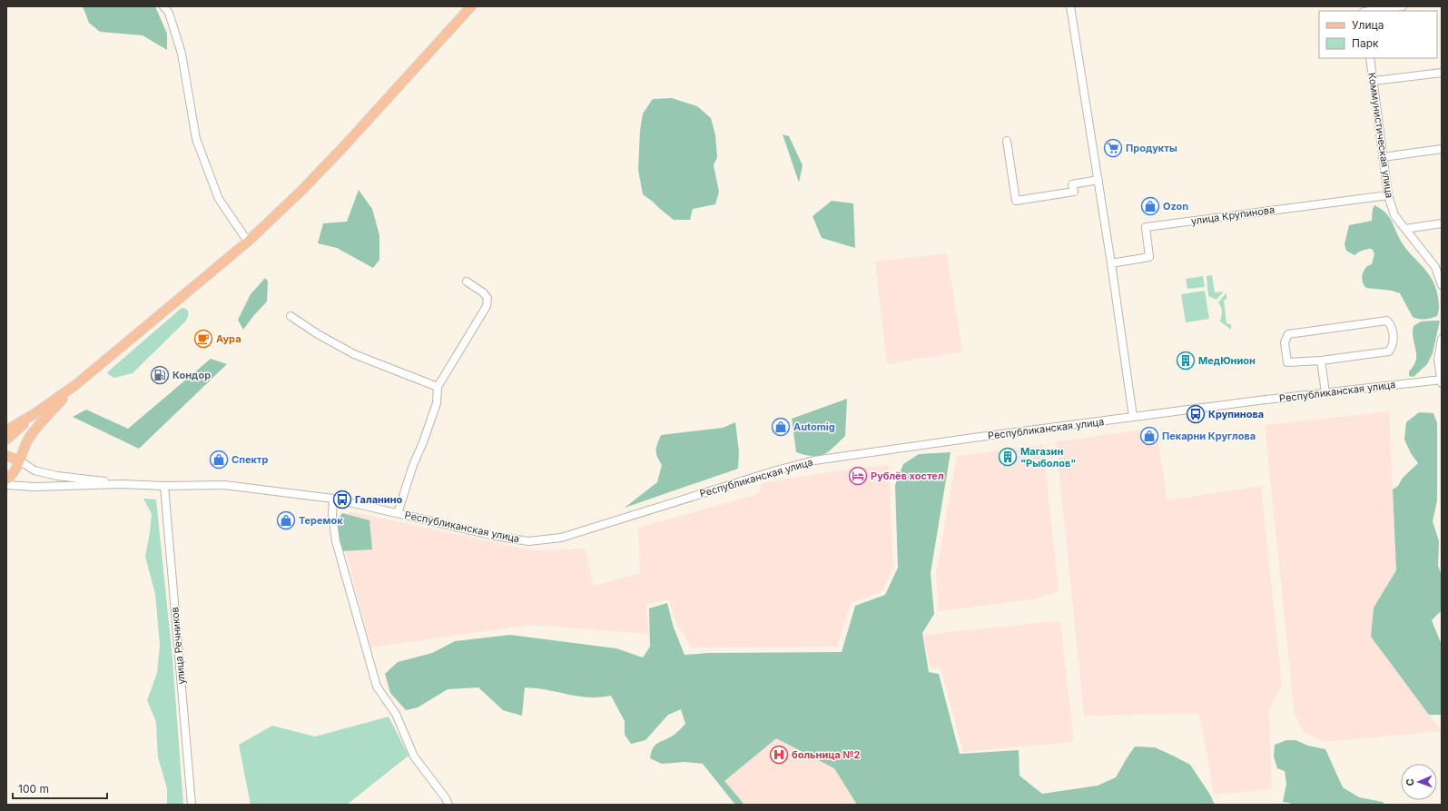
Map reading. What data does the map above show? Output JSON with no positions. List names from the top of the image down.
{
  "streets": {
    "street": [
      "Коммунистическая улица",
      "улица Крупинова",
      "Республиканская улица",
      "улица Речников"
    ]
  },
  "crossings": [
    ["Коммунистическая улица", "улица Крупинова"],
    ["Республиканская улица", "улица Речников"]
  ],
  "places": {
    "supermarket": ["Продукты"],
    "shop": [
      "Ozon",
      "Automig",
      "Пекарни Круглова",
      "Спектр",
      "Теремок"
    ],
    "cafe": ["Аура"],
    "building": ["МедЮнион", "Магазин \"Рыболов\""],
    "fuel station": ["Кондор"],
    "bus stop": ["Крупинова", "Галанино"],
    "hotel": ["Рублёв хостел"],
    "hospital": ["больница №2"]
  },
  "legend": ["Улица", "Парк"],
  "scale_bar": "100 m",
  "north": "left"
}
